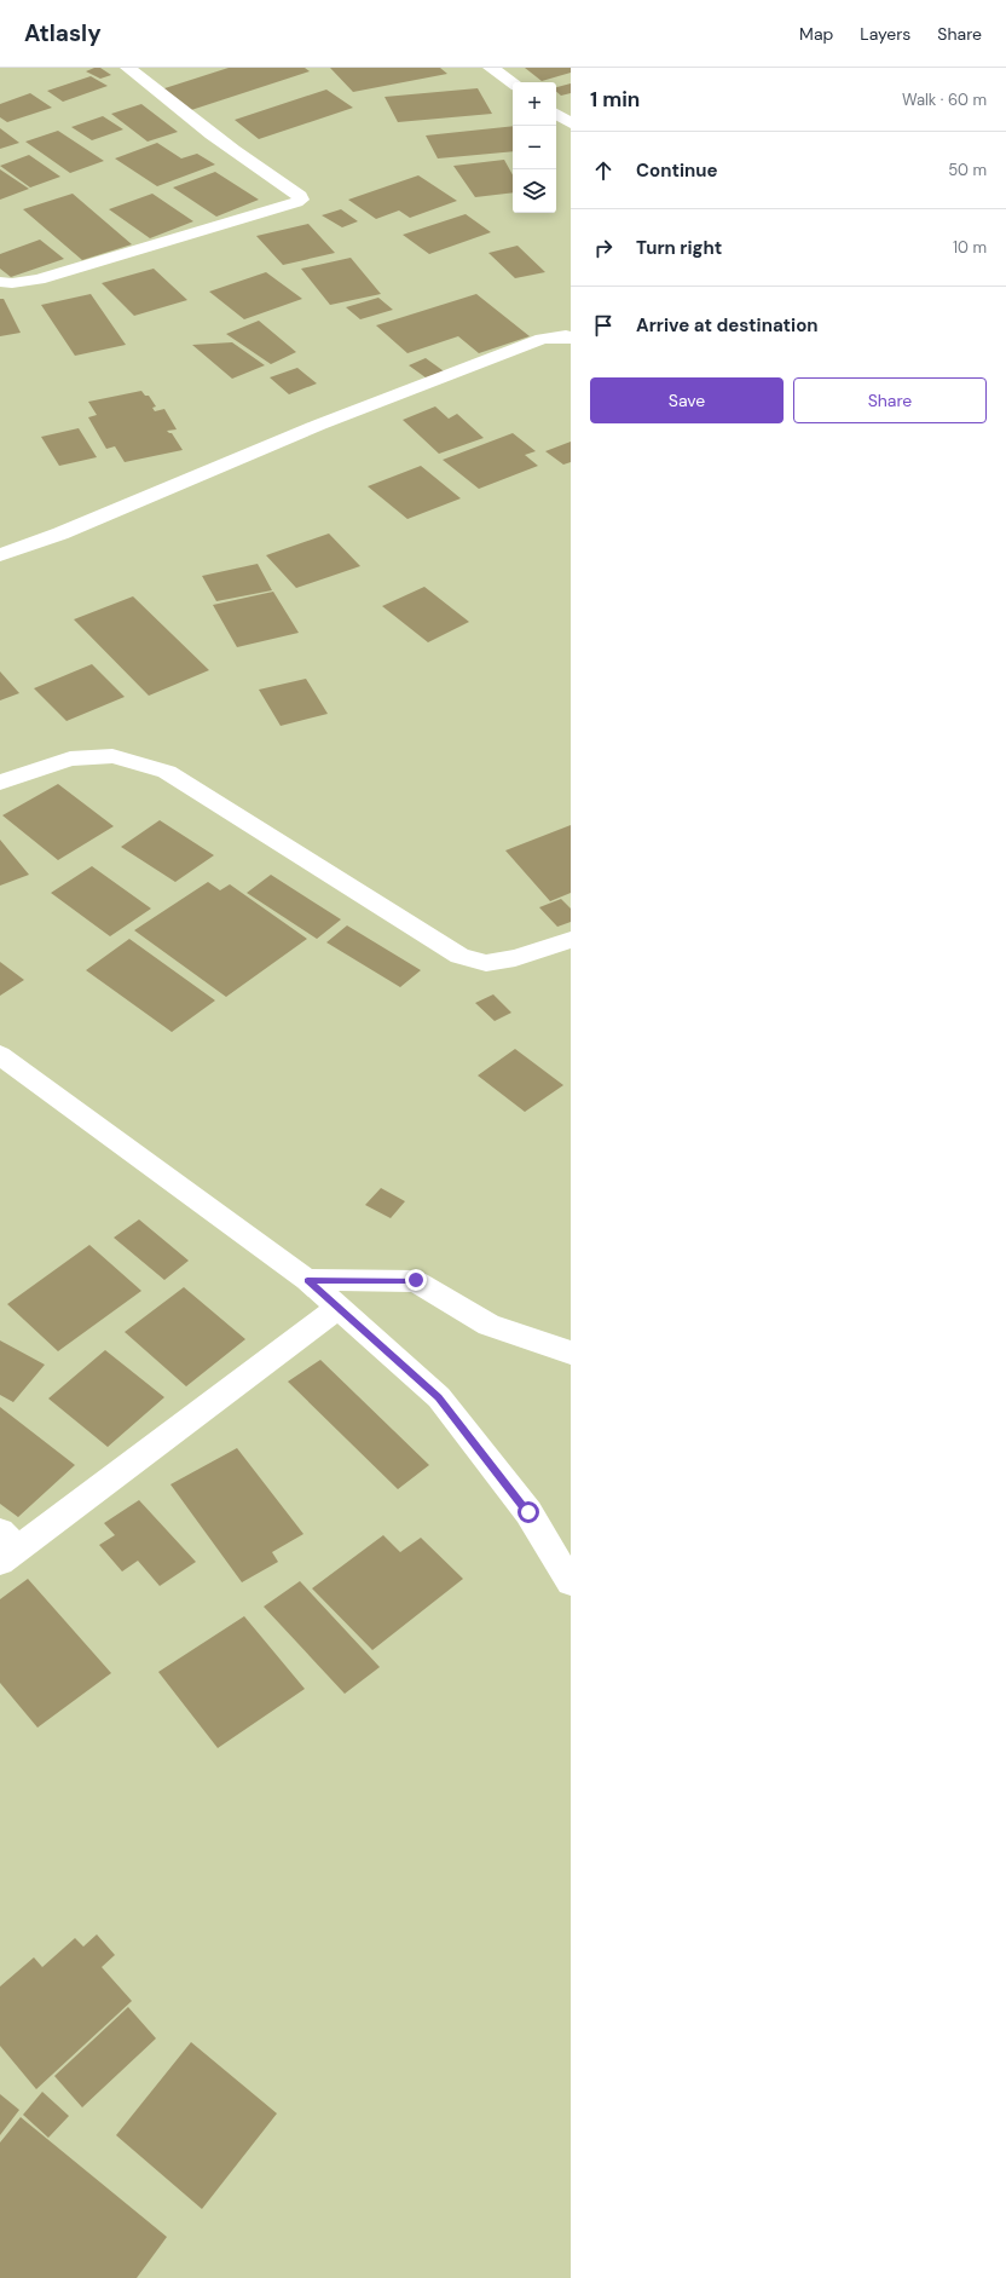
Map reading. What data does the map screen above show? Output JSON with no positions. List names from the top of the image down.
{
  "page": {
    "header": "Atlasly",
    "nav": ["Map", "Layers", "Share"],
    "heading": ["1 min", "Walk · 60 m"],
    "map_buttons": ["+", "−"],
    "list": [
      ["Continue", "50 m"],
      ["Turn right", "10 m"],
      "Arrive at destination"
    ],
    "buttons": ["Save", "Share"]
  }
}
